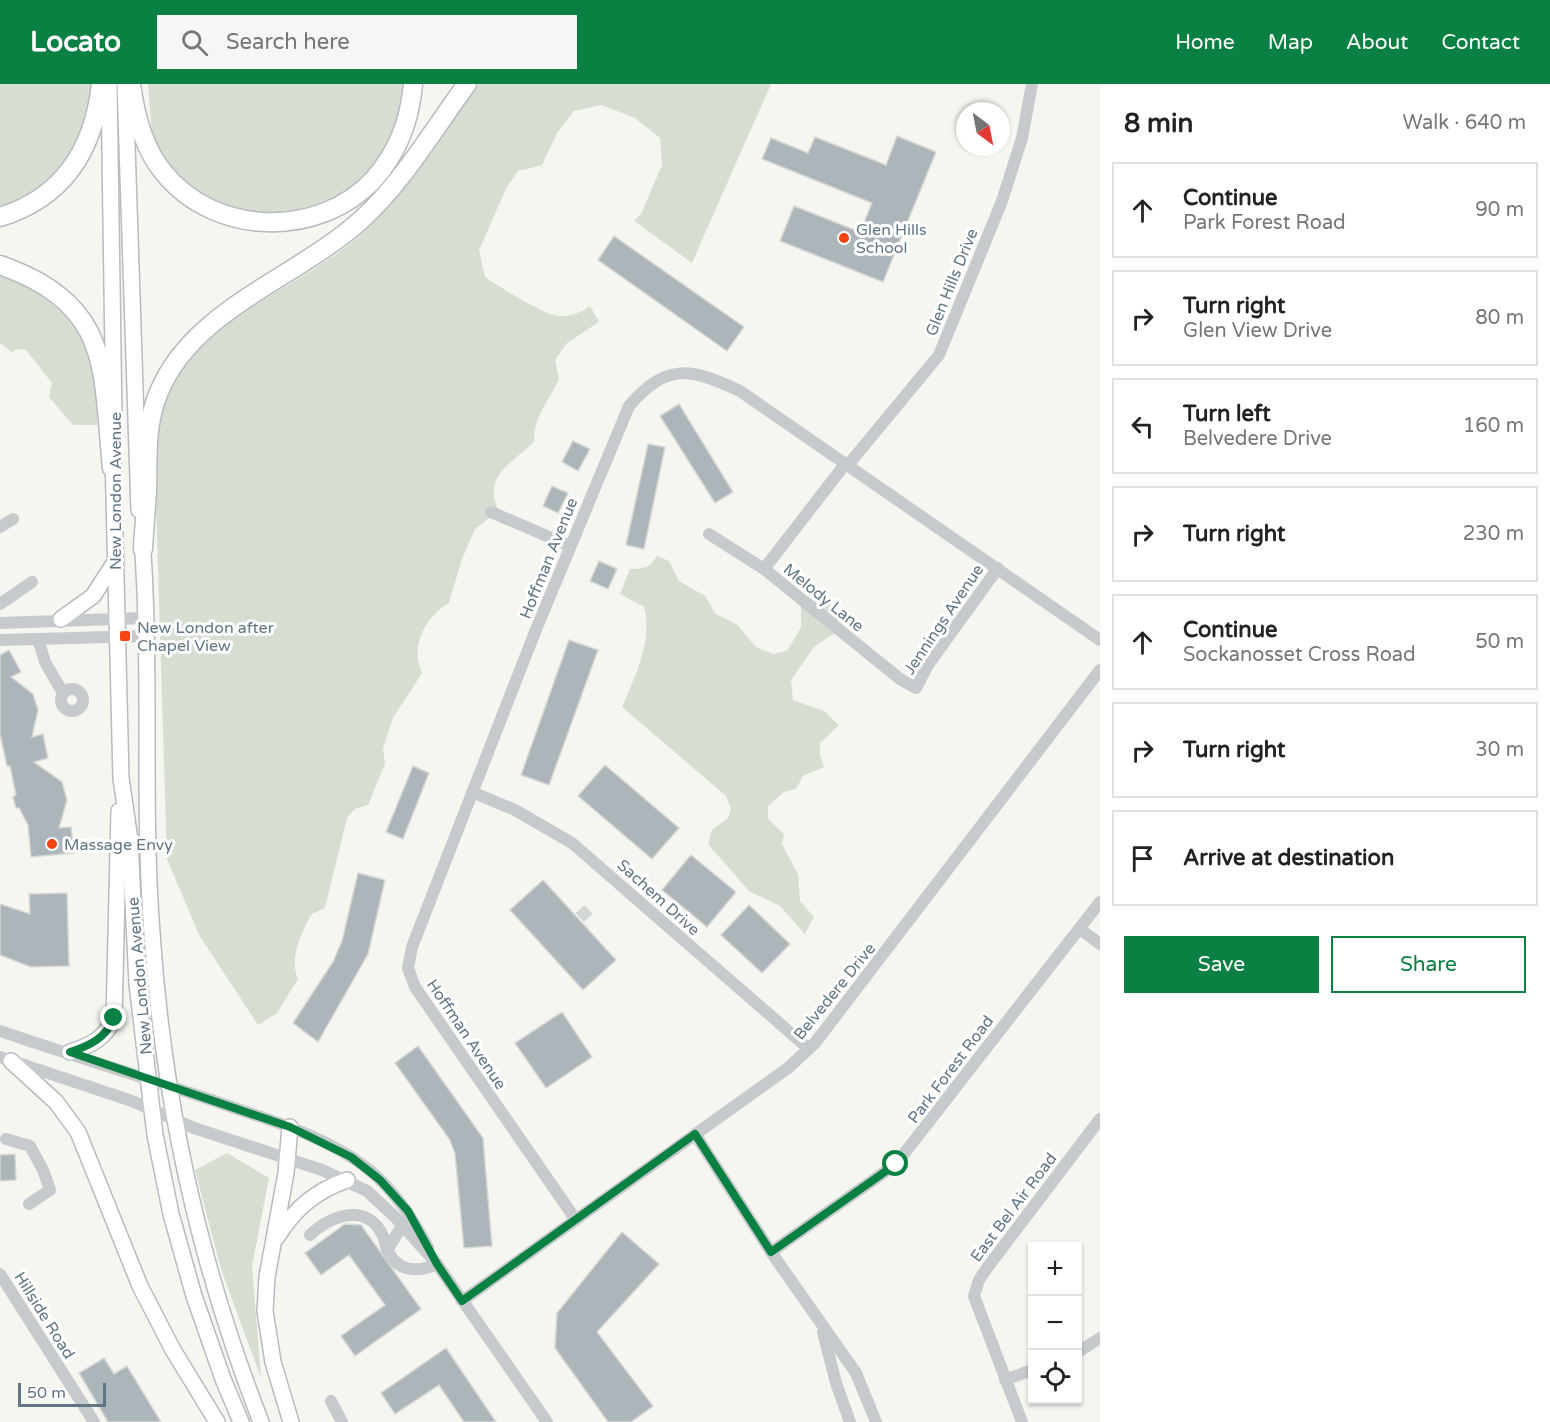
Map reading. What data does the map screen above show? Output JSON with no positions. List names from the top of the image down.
{
  "streets": {
    "main road": ["New London Avenue"],
    "street": [
      "Glen Hills Drive",
      "Hoffman Avenue",
      "Melody Lane",
      "Jennings Avenue",
      "Sachem Drive",
      "Belvedere Drive",
      "Park Forest Road",
      "East Bel Air Road",
      "Hillside Road"
    ]
  },
  "crossings": [
    ["Glen Hills Drive", "Hoffman Avenue"],
    ["Glen Hills Drive", "Melody Lane"],
    ["Hoffman Avenue", "Jennings Avenue"],
    ["Hoffman Avenue", "Sachem Drive"],
    ["Hoffman Avenue", "Belvedere Drive"],
    ["Melody Lane", "Jennings Avenue"],
    ["Sachem Drive", "Belvedere Drive"]
  ],
  "places": {
    "other": ["Glen Hills School", "Massage Envy"],
    "transit": ["New London after Chapel View"]
  },
  "scale_bar": "50 m",
  "north": "bottom right",
  "page": {
    "header": "Locato",
    "search": "Search here",
    "nav": [
      "Home",
      "Map",
      "About",
      "Contact"
    ],
    "heading": ["8 min", "Walk · 640 m"],
    "list": [
      ["Continue", "Park Forest Road", "90 m"],
      ["Turn right", "Glen View Drive", "80 m"],
      ["Turn left", "Belvedere Drive", "160 m"],
      ["Turn right", "230 m"],
      ["Continue", "Sockanosset Cross Road", "50 m"],
      ["Turn right", "30 m"],
      "Arrive at destination"
    ],
    "buttons": ["Save", "Share"],
    "map_buttons": ["+", "−"],
    "scale": "50 m"
  }
}
